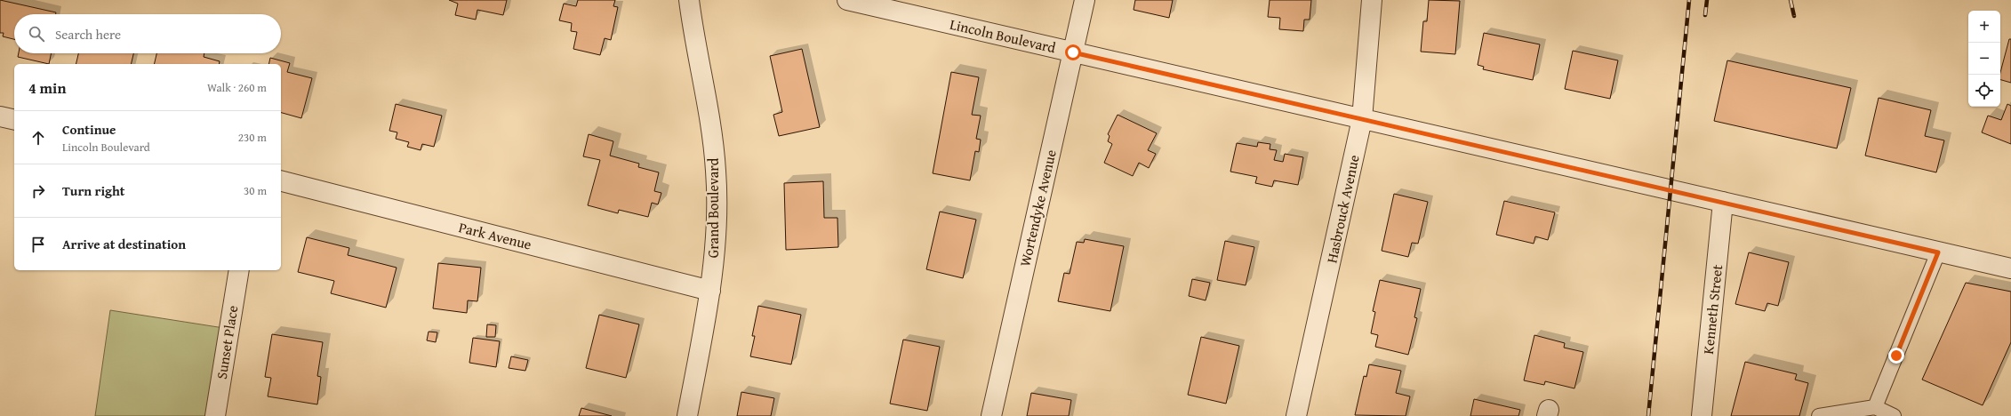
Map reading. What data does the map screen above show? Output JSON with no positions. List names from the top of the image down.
{
  "streets": {
    "street": [
      "Lincoln Boulevard",
      "Grand Boulevard",
      "Wortendyke Avenue",
      "Hasbrouck Avenue",
      "Park Avenue",
      "Kenneth Street",
      "Sunset Place"
    ]
  },
  "crossings": [
    ["Lincoln Boulevard", "Wortendyke Avenue"],
    ["Lincoln Boulevard", "Hasbrouck Avenue"],
    ["Lincoln Boulevard", "Kenneth Street"],
    ["Grand Boulevard", "Park Avenue"]
  ],
  "page": {
    "map_buttons": ["+", "−"],
    "search": "Search here",
    "heading": ["4 min", "Walk · 260 m"],
    "list": [
      ["Continue", "Lincoln Boulevard", "230 m"],
      ["Turn right", "30 m"],
      "Arrive at destination"
    ]
  }
}
